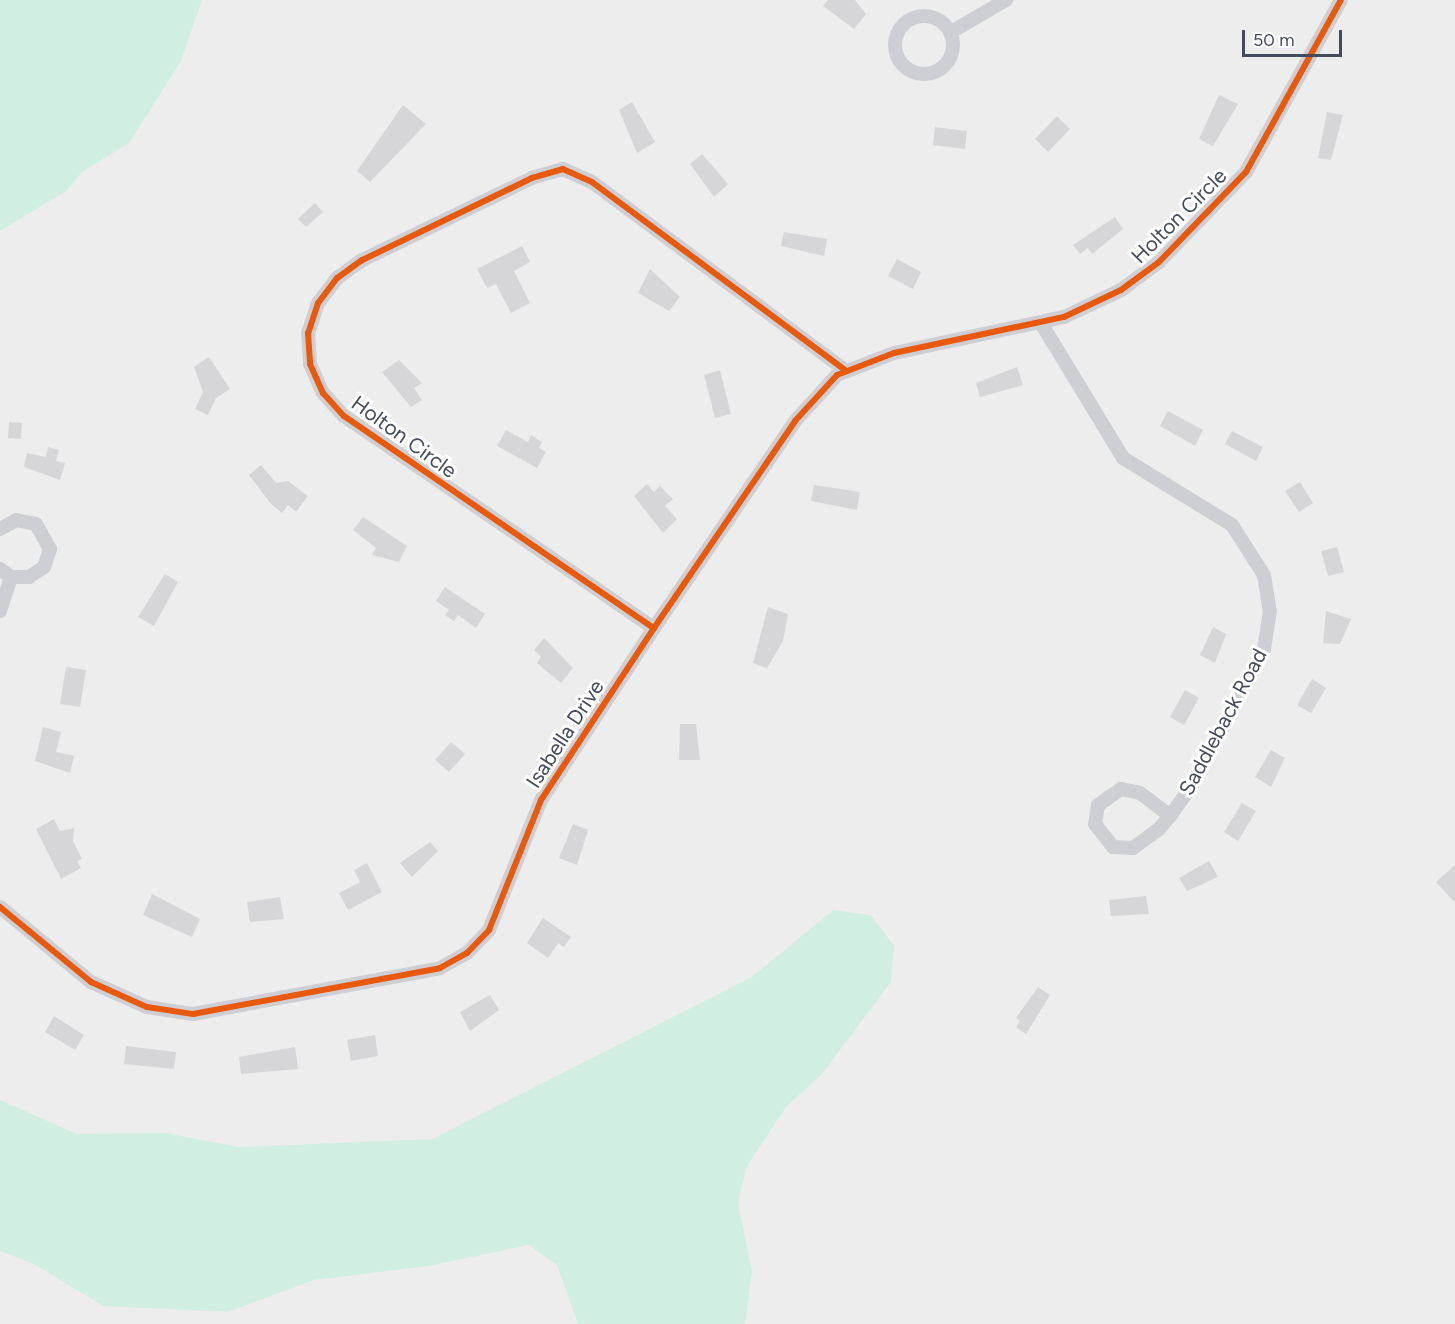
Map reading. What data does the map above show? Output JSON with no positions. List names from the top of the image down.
{
  "streets": {
    "street": ["Holton Circle", "Saddleback Road", "Isabella Drive"]
  },
  "crossings": [
    ["Holton Circle", "Saddleback Road"],
    ["Holton Circle", "Isabella Drive"]
  ],
  "scale_bar": "50 m"
}
